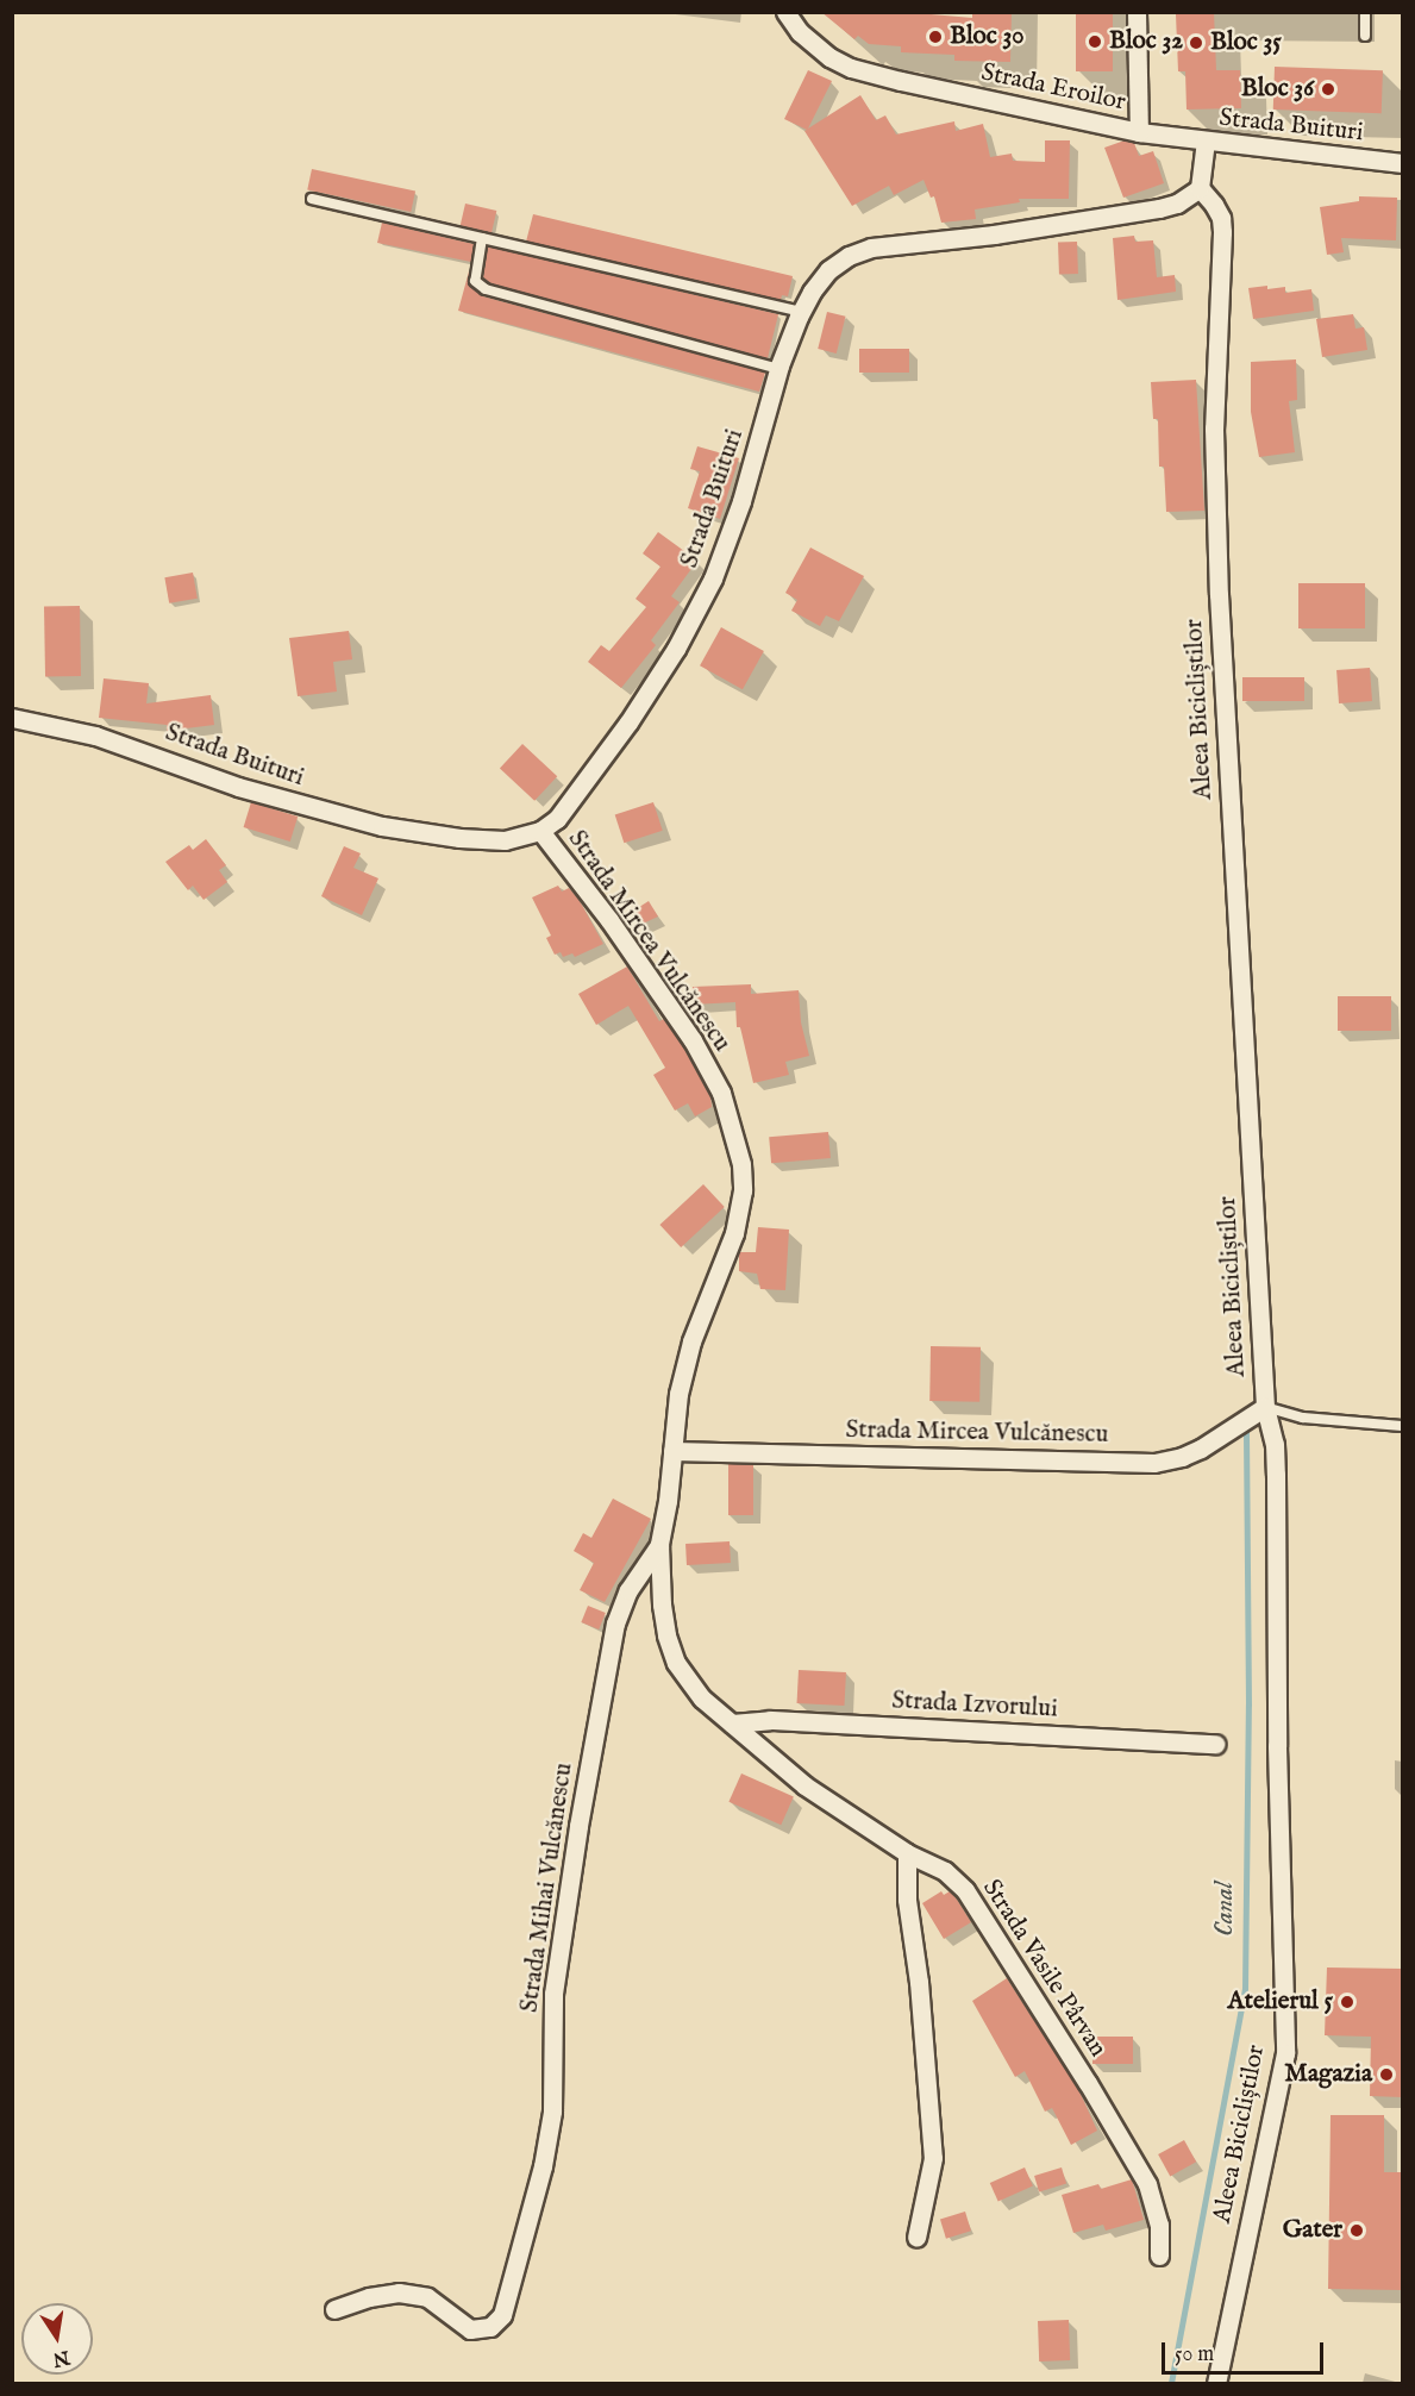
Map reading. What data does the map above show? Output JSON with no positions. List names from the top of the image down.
{
  "streets": {
    "street": [
      "Strada Eroilor",
      "Strada Buituri",
      "Aleea Bicicliștilor",
      "Strada Mircea Vulcănescu",
      "Strada Izvorului",
      "Strada Mihai Vulcănescu",
      "Strada Vasile Pârvan"
    ]
  },
  "crossings": [
    ["Strada Eroilor", "Strada Buituri"],
    ["Strada Buituri", "Aleea Bicicliștilor"],
    ["Strada Buituri", "Strada Mircea Vulcănescu"],
    ["Aleea Bicicliștilor", "Strada Mircea Vulcănescu"],
    ["Strada Mircea Vulcănescu", "Strada Izvorului"],
    ["Strada Mircea Vulcănescu", "Strada Mihai Vulcănescu"],
    ["Strada Mircea Vulcănescu", "Strada Vasile Pârvan"],
    ["Strada Izvorului", "Strada Vasile Pârvan"]
  ],
  "water": ["Canal"],
  "places": [
    "Bloc 30",
    "Bloc 32",
    "Bloc 35",
    "Bloc 36",
    "Atelierul 5",
    "Magazia",
    "Gater"
  ],
  "scale_bar": "50 m",
  "north": "bottom"
}
